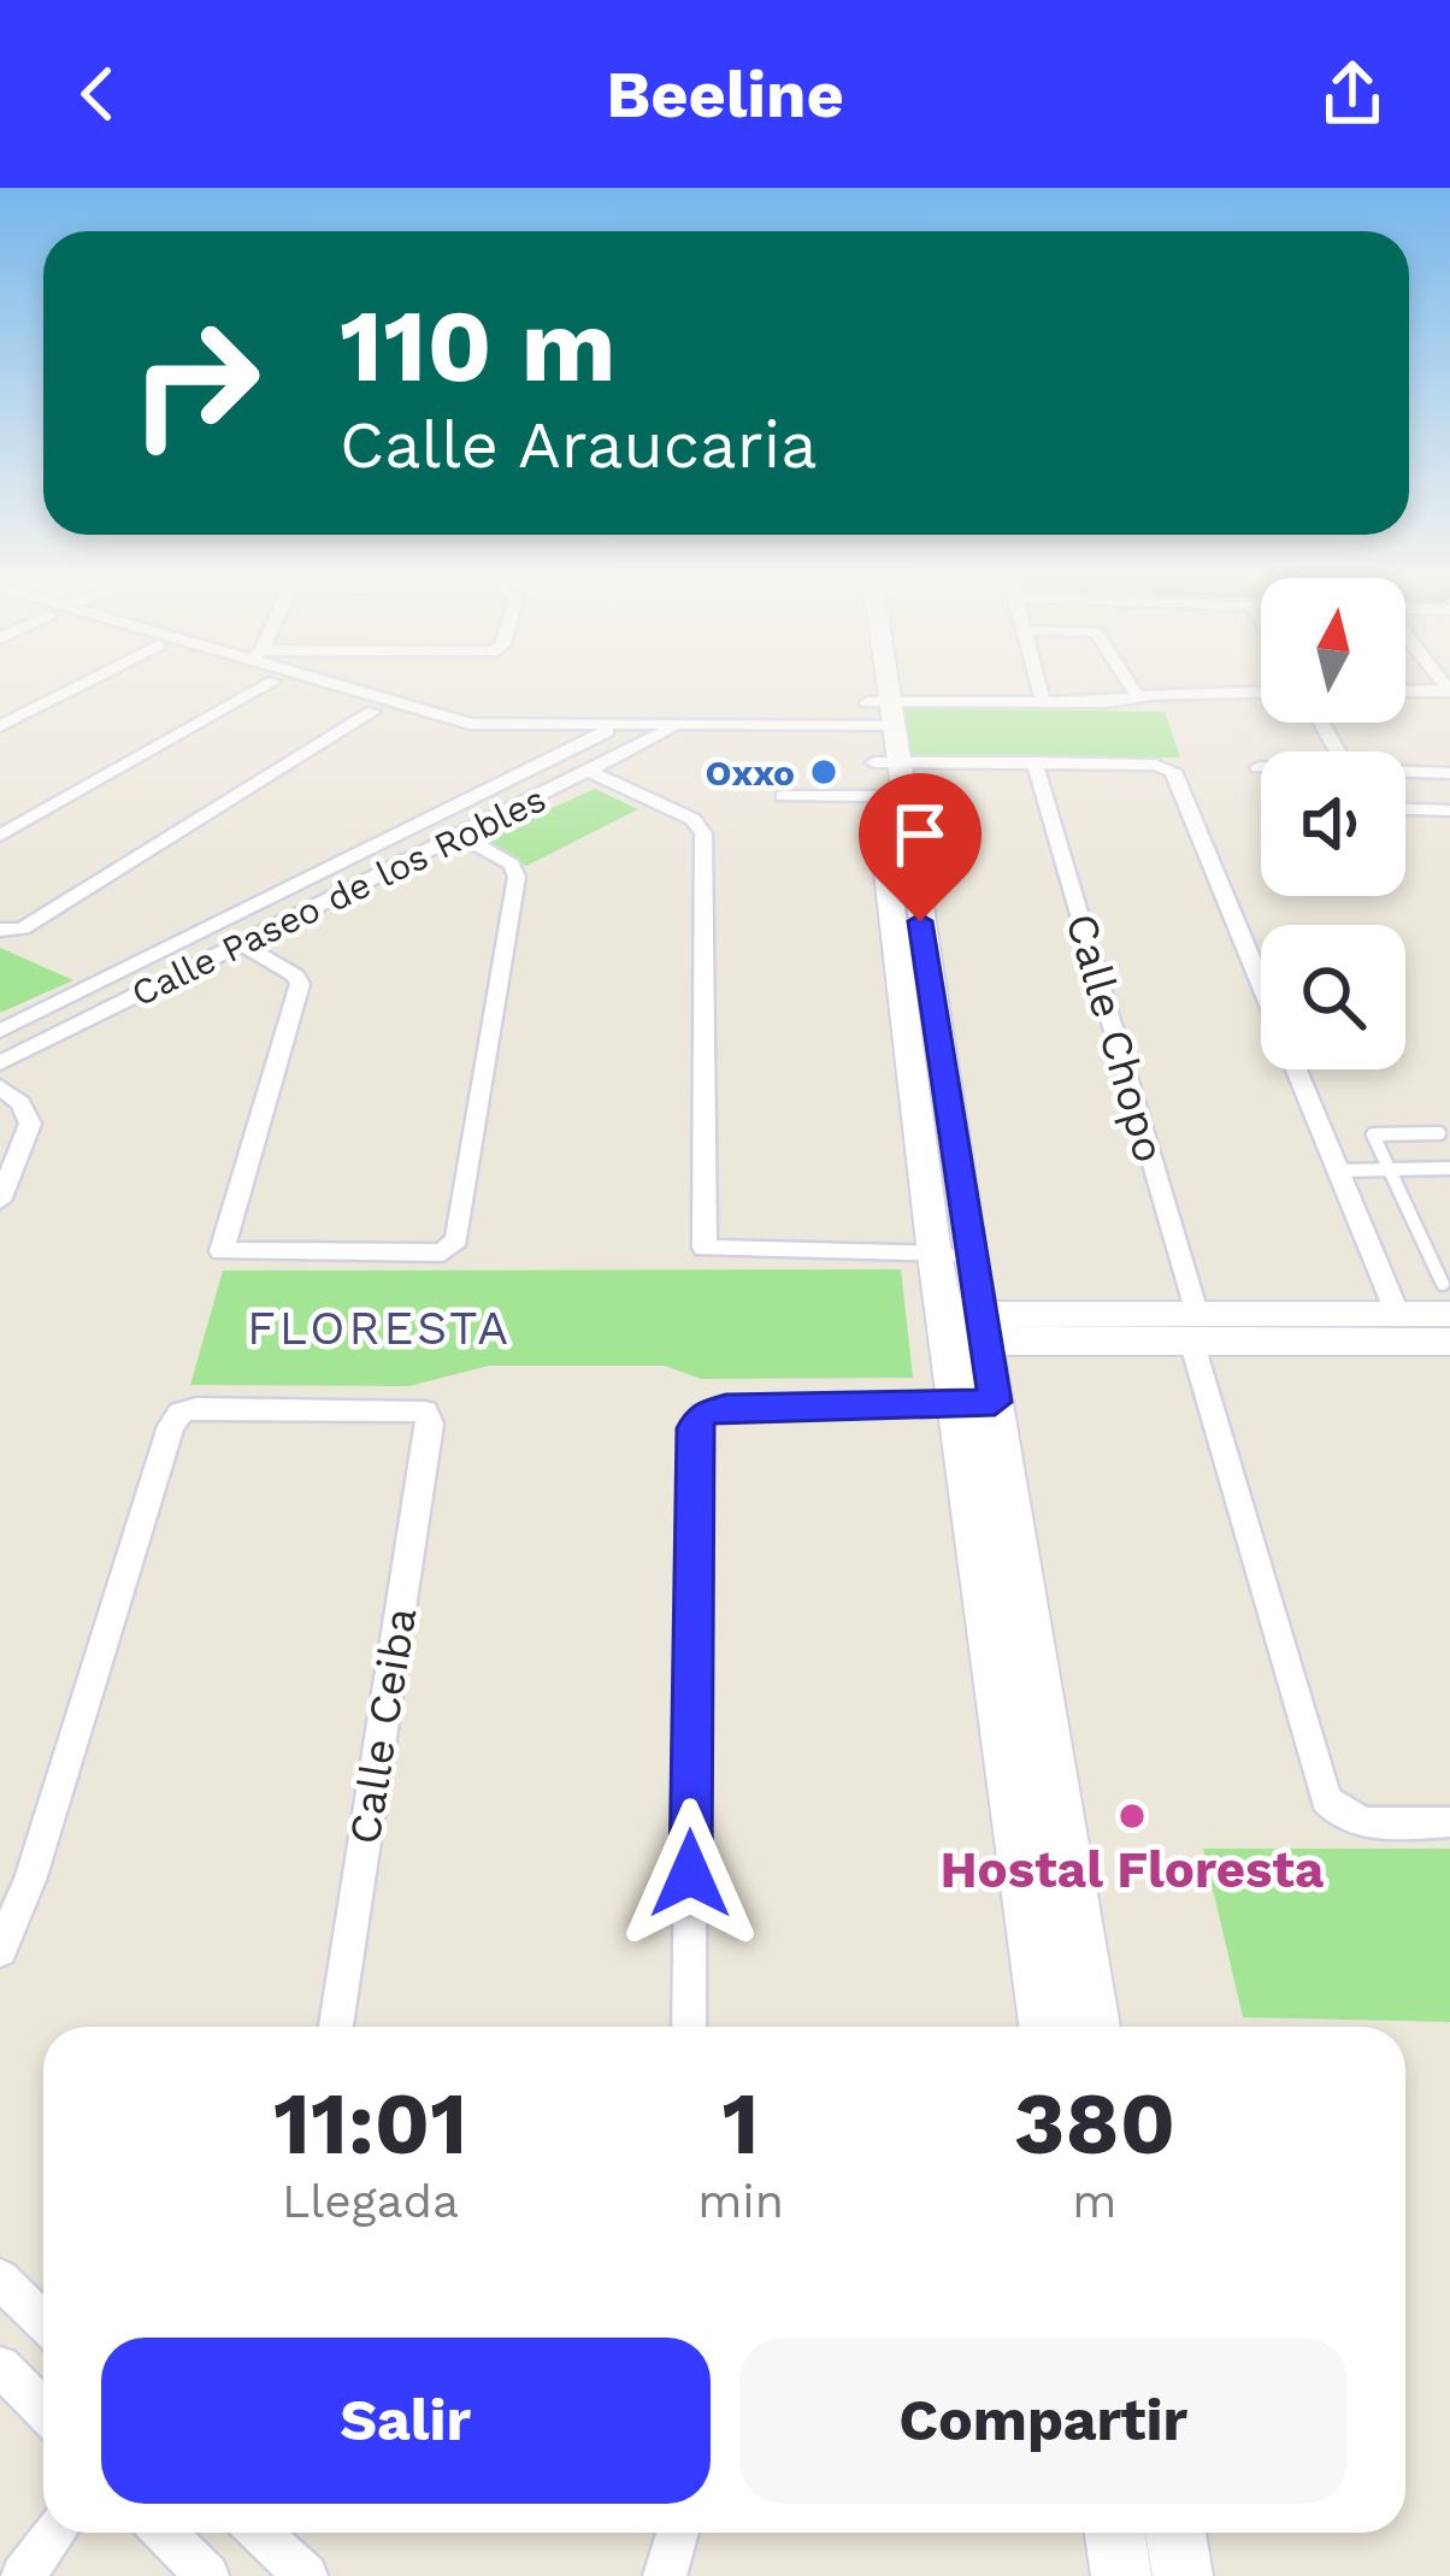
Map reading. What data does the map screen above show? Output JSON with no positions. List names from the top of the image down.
{
  "streets": {
    "street": ["Calle Paseo de los Robles", "Calle Chopo", "Calle Ceiba"]
  },
  "districts": ["FLORESTA"],
  "places": ["Oxxo", "Hostal Floresta"],
  "north": "top",
  "page": {
    "header": "Beeline",
    "turn": ["110 m", "Calle Araucaria"],
    "eta": [
      "11:01",
      "Llegada",
      "1",
      "min",
      "380",
      "m"
    ],
    "buttons": ["Salir", "Compartir"]
  }
}
